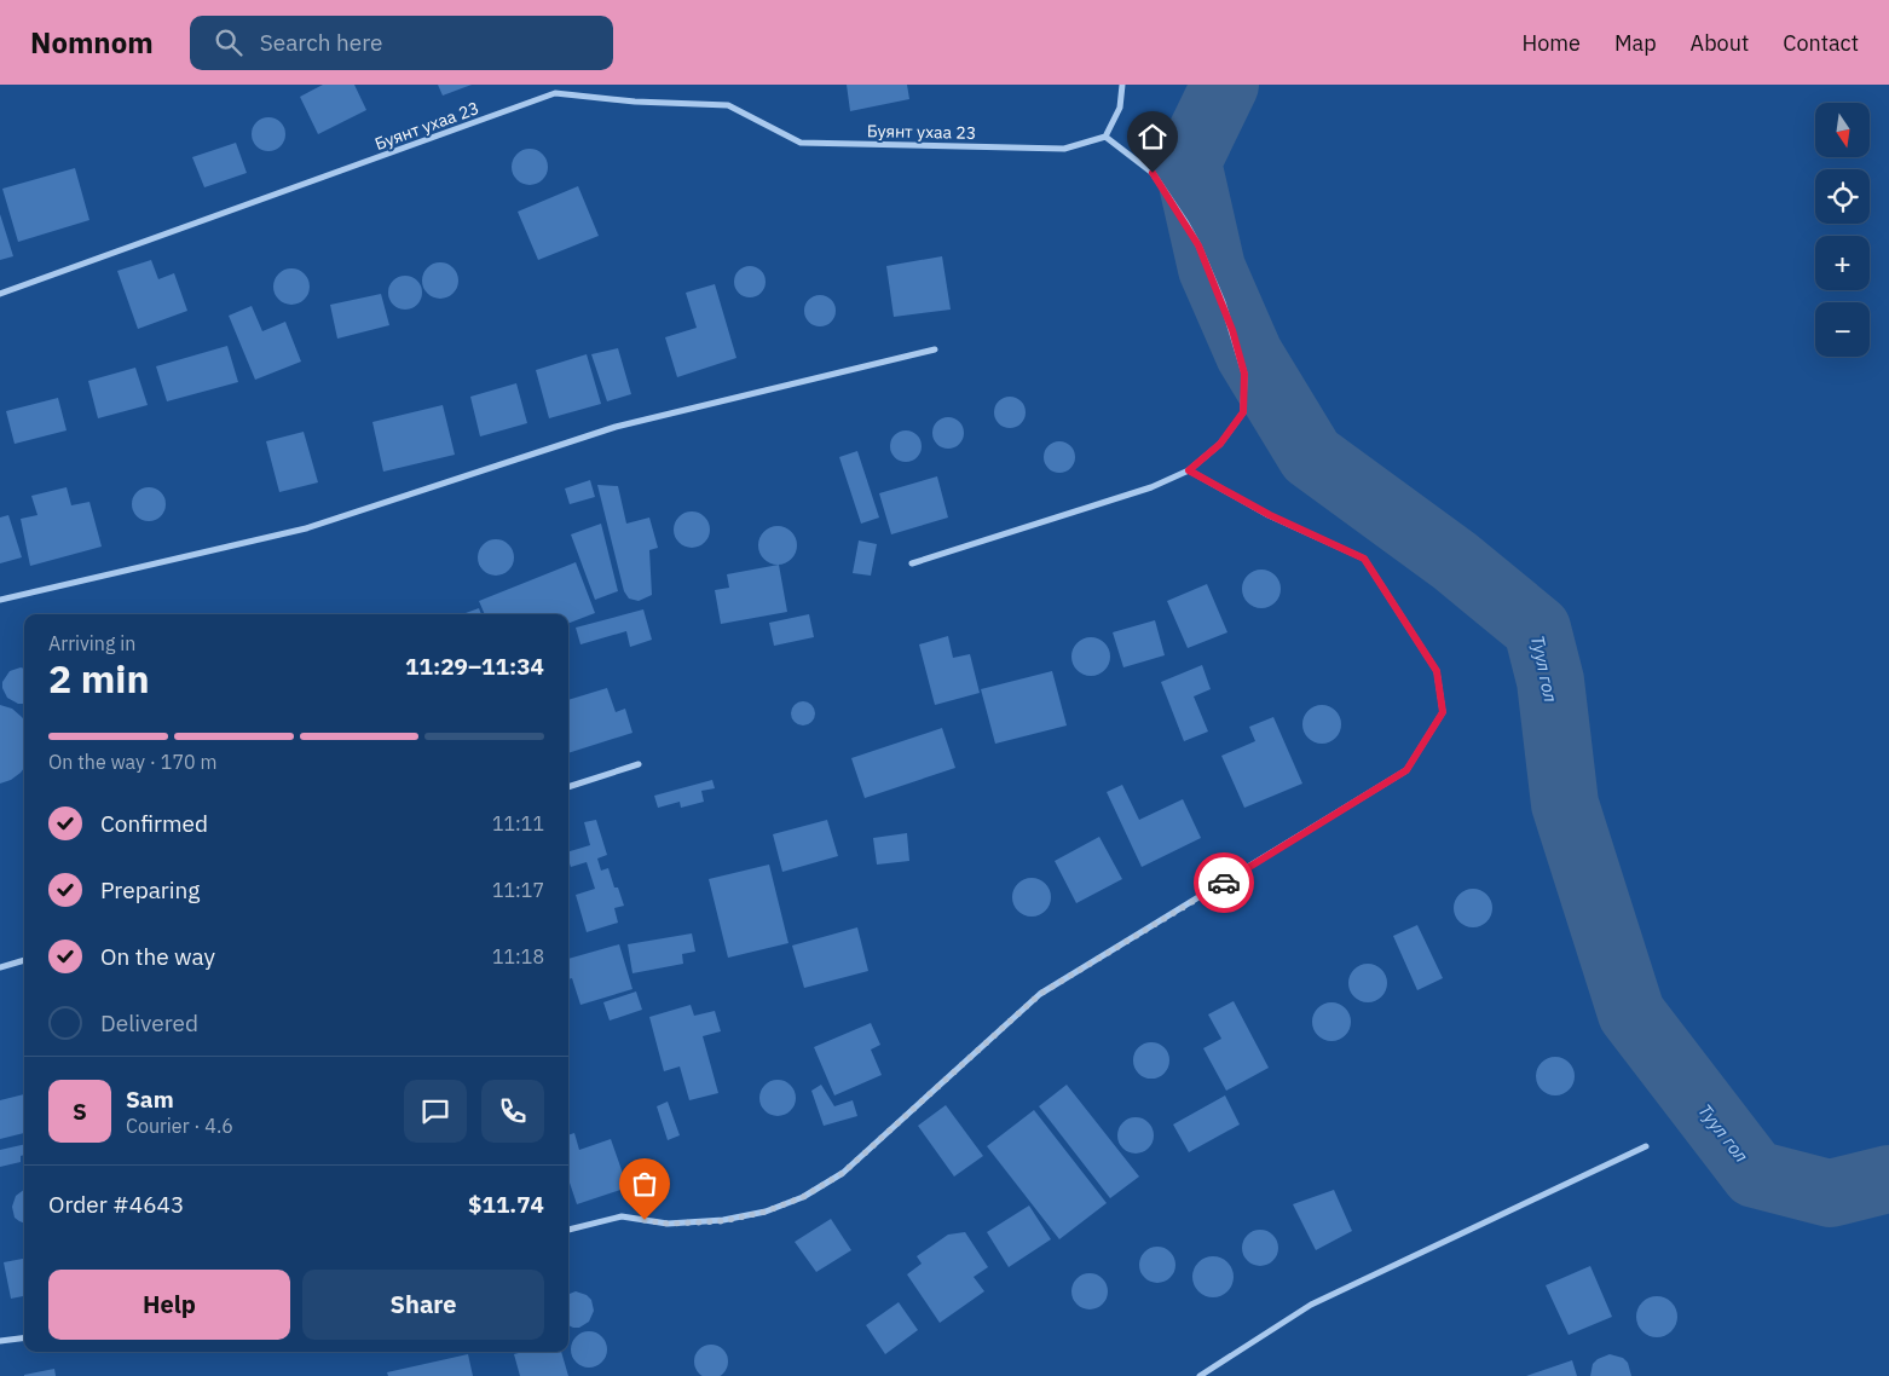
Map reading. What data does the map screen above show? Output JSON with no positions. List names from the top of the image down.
{
  "streets": {
    "street": ["Буянт ухаа 23"]
  },
  "water": ["Туул гол"],
  "north": "bottom",
  "page": {
    "header": "Nomnom",
    "search": "Search here",
    "nav": [
      "Home",
      "Map",
      "About",
      "Contact"
    ],
    "map_buttons": ["+", "−"],
    "heading": ["2 min", "Arriving in", "11:29–11:34"],
    "panel": [
      "Sam",
      "Courier · 4.6",
      "Order #4643",
      "$11.74"
    ],
    "bar": "On the way · 170 m",
    "list": [
      ["Confirmed", "11:11"],
      ["Preparing", "11:17"],
      ["On the way", "11:18"],
      "Delivered"
    ],
    "round": "S",
    "buttons": ["Help", "Share"]
  }
}
